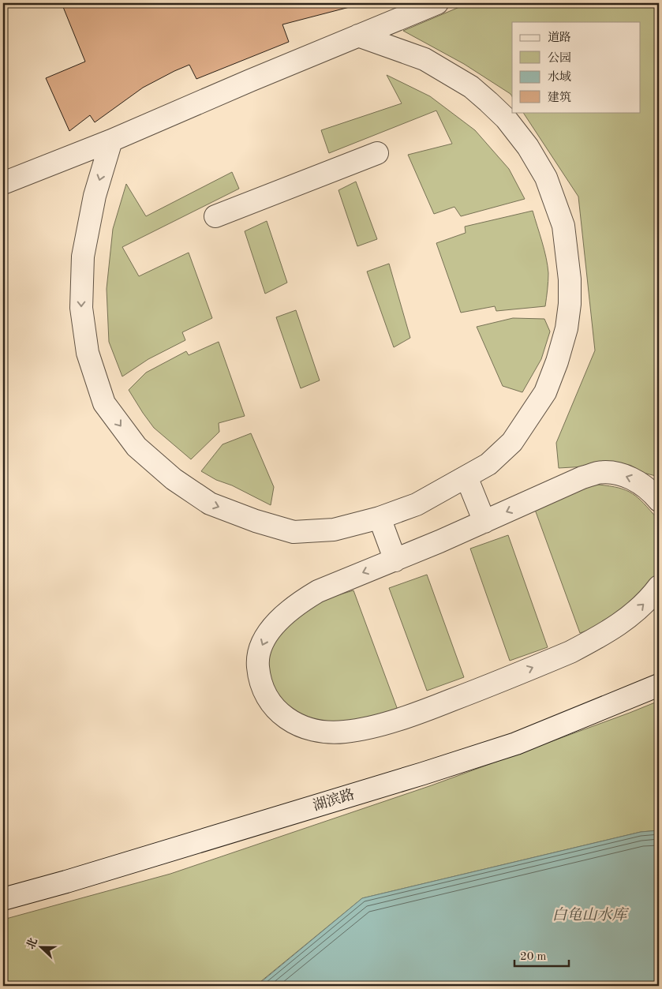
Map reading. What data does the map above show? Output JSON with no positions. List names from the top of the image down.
{
  "streets": {
    "street": ["湖滨路"]
  },
  "water": ["白龟山水库"],
  "legend": [
    "道路",
    "公园",
    "水域",
    "建筑"
  ],
  "scale_bar": "20 m",
  "north": "left"
}
